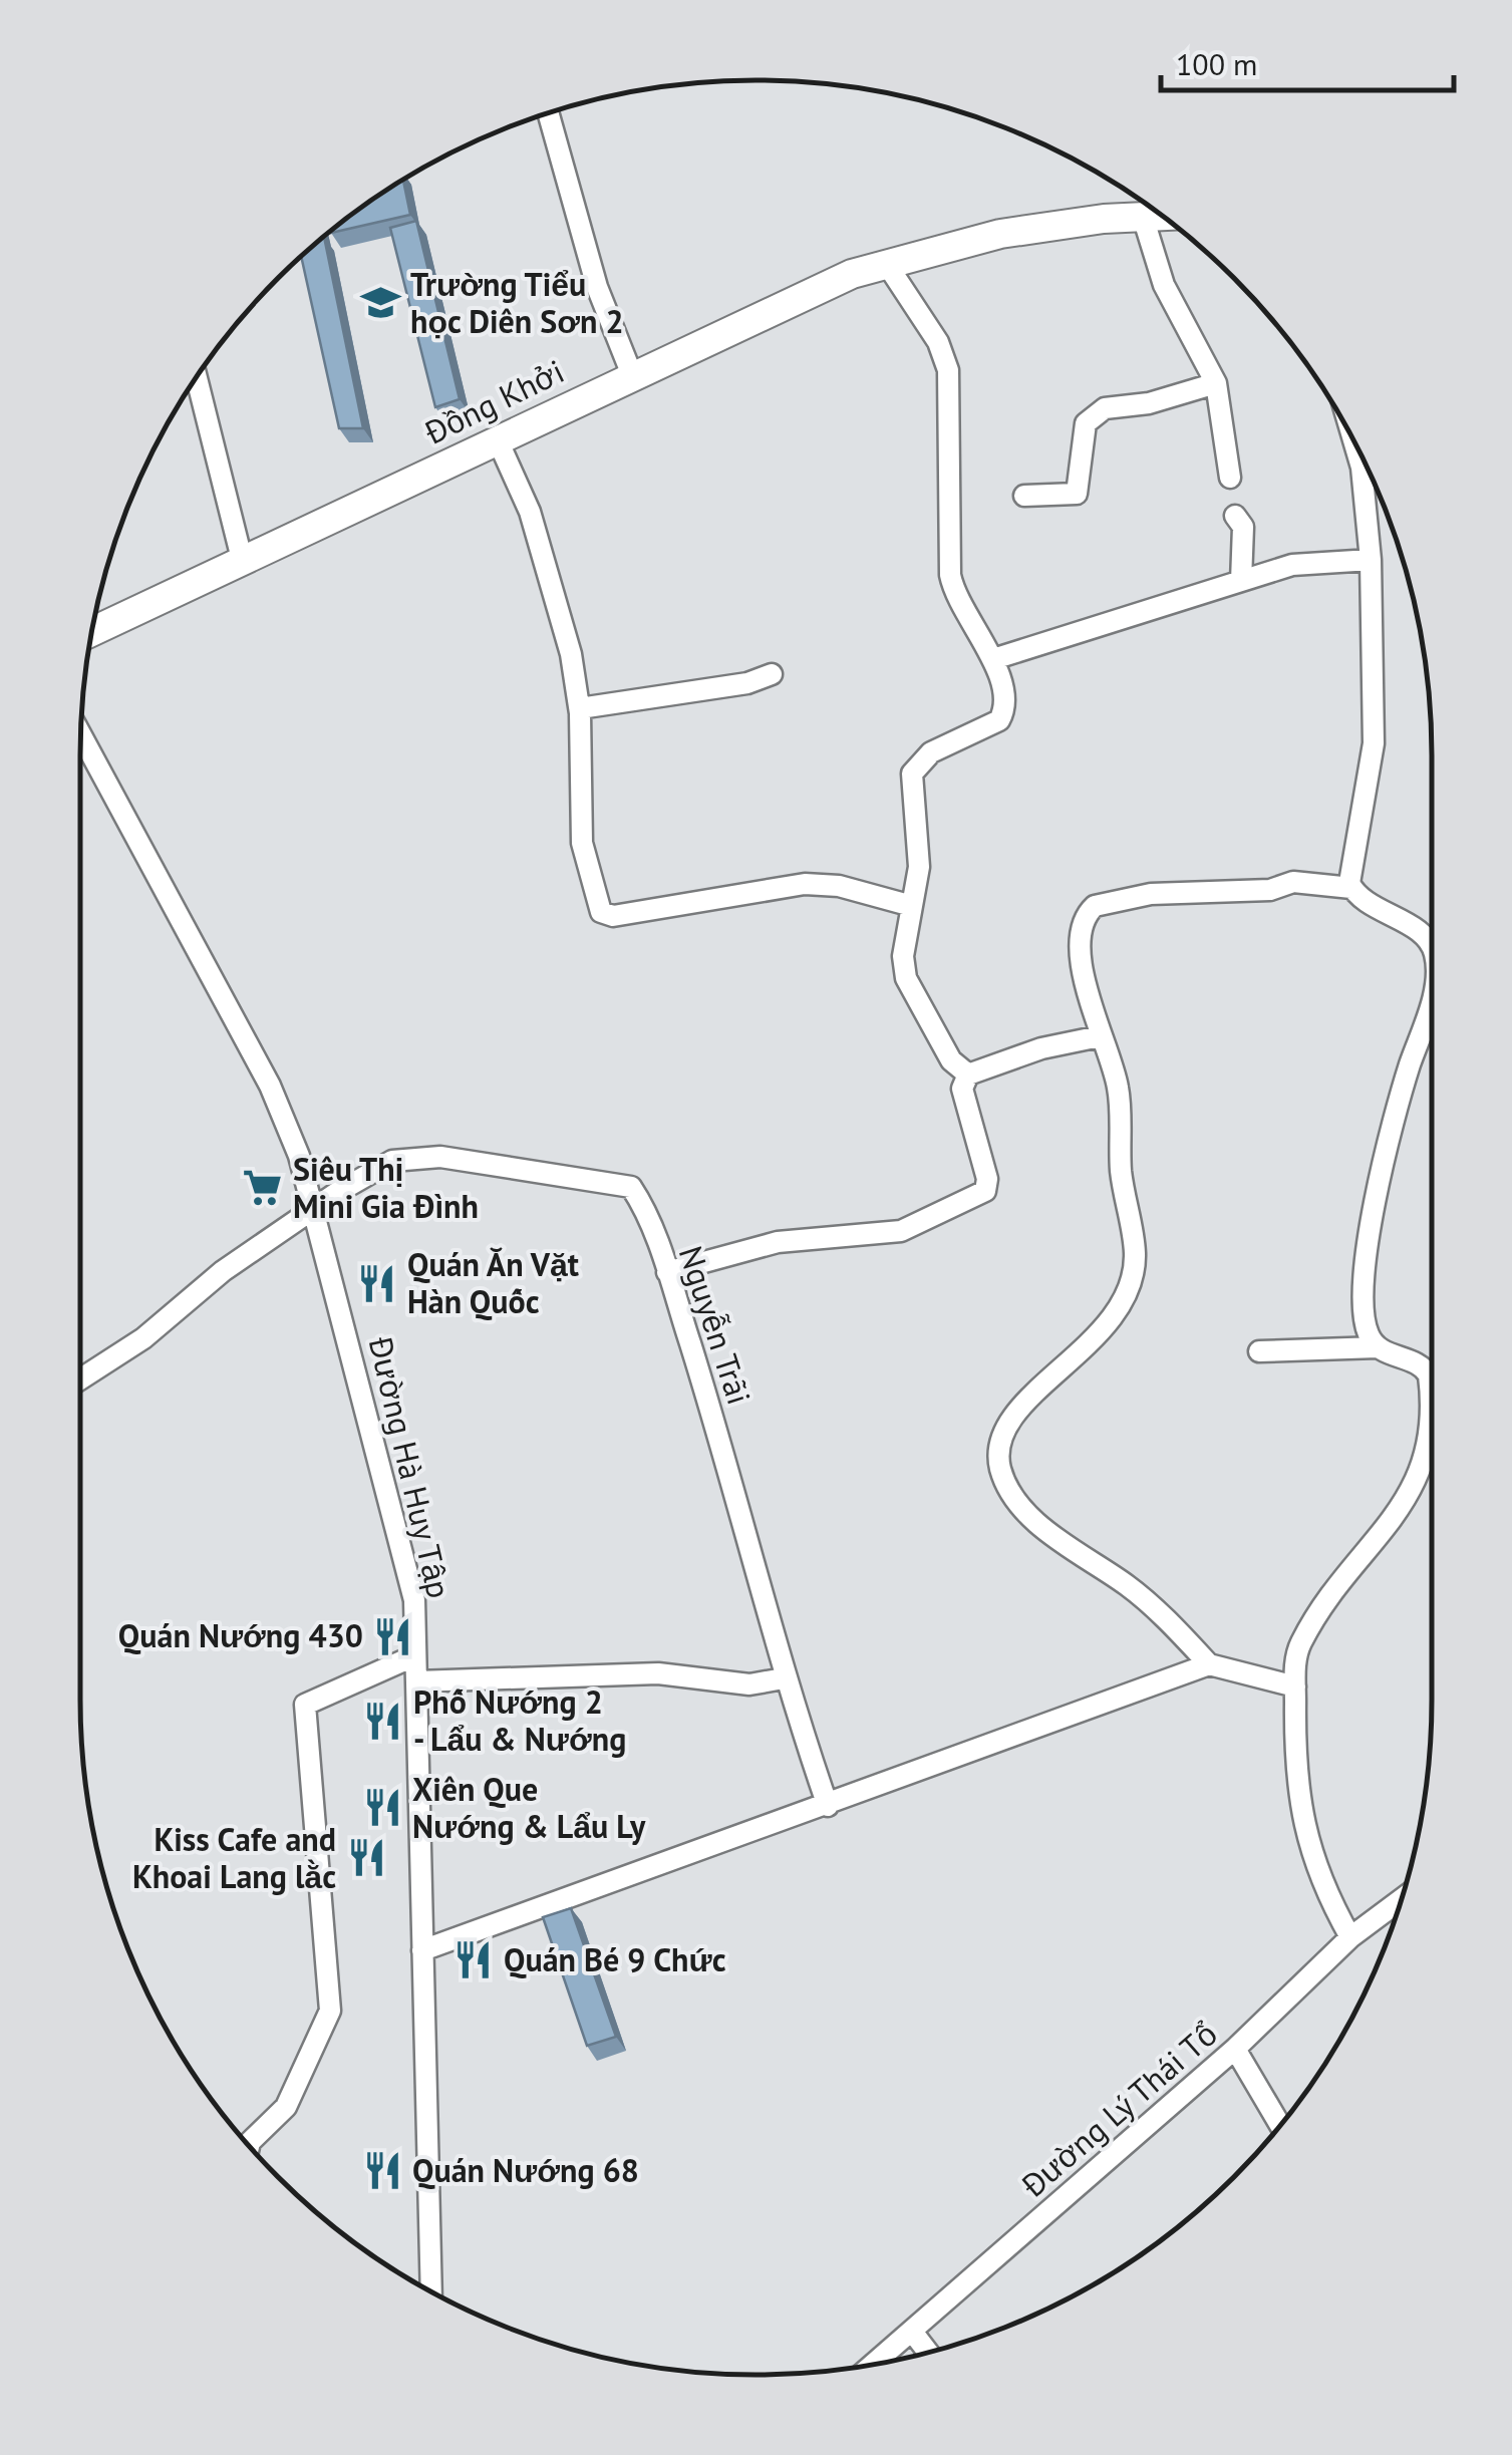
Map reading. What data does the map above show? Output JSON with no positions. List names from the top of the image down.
{
  "streets": {
    "main road": ["Đồng Khởi"],
    "street": ["Nguyễn Trãi", "Đường Hà Huy Tập", "Đường Lý Thái Tổ"]
  },
  "crossings": [
    ["Nguyễn Trãi", "Đường Hà Huy Tập"]
  ],
  "places": {
    "school or university": ["Trường Tiểu học Diên Sơn 2"],
    "supermarket": ["Siêu Thị Mini Gia Đình"],
    "restaurant": [
      "Quán Ăn Vặt Hàn Quốc",
      "Quán Nướng 430",
      "Phố Nướng 2 - Lẩu & Nướng",
      "Xiên Que Nướng & Lẩu Ly",
      "Kiss Cafe and Khoai Lang lằc",
      "Quán Bé 9 Chức",
      "Quán Nướng 68"
    ]
  },
  "scale_bar": "100 m"
}
